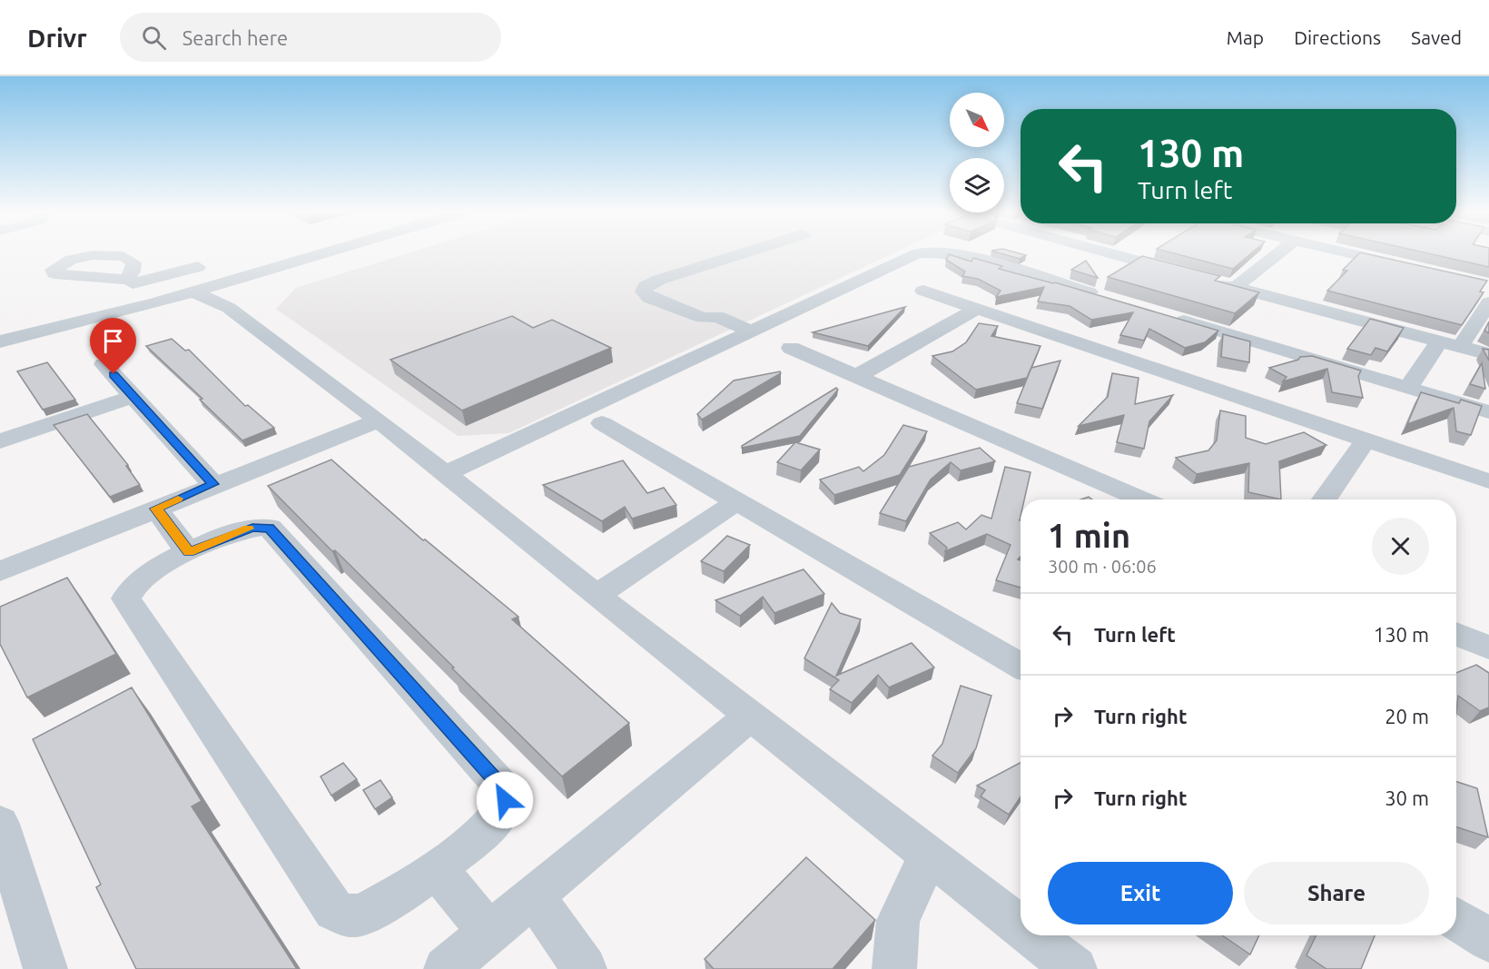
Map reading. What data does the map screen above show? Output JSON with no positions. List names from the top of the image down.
{
  "north": "bottom right",
  "page": {
    "header": "Drivr",
    "search": "Search here",
    "nav": ["Map", "Directions", "Saved"],
    "turn": ["130 m", "Turn left"],
    "heading": ["1 min", "300 m · 06:06"],
    "list": [
      {
        "name": "Turn left",
        "value": "130 m"
      },
      {
        "name": "Turn right",
        "value": "20 m"
      },
      {
        "name": "Turn right",
        "value": "30 m"
      }
    ],
    "buttons": ["Exit", "Share"]
  }
}
